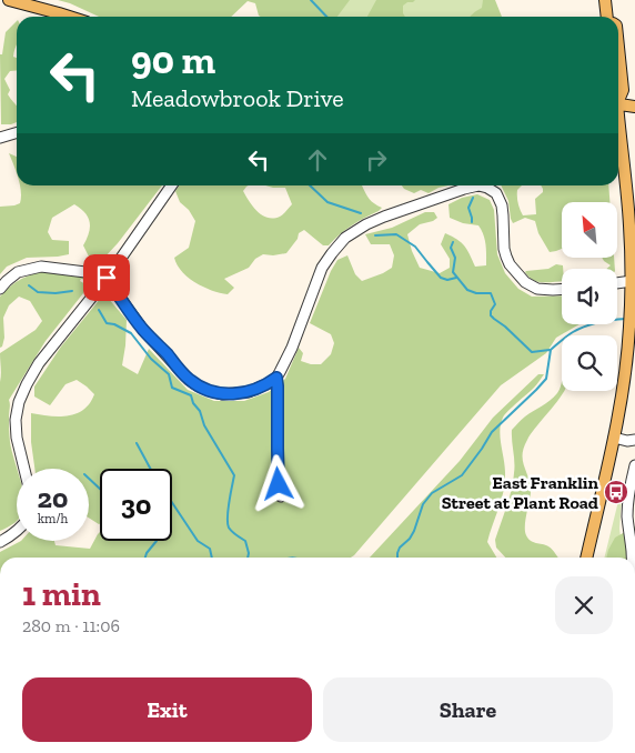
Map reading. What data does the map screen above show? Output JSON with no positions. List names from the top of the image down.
{
  "places": {
    "bus stop": ["East Franklin Street at Plant Road"]
  },
  "north": "top left",
  "page": {
    "turn": ["90 m", "Meadowbrook Drive"],
    "speed": "20 km/h",
    "limit": "30",
    "heading": ["1 min", "280 m · 11:06"],
    "buttons": ["Exit", "Share"]
  }
}
